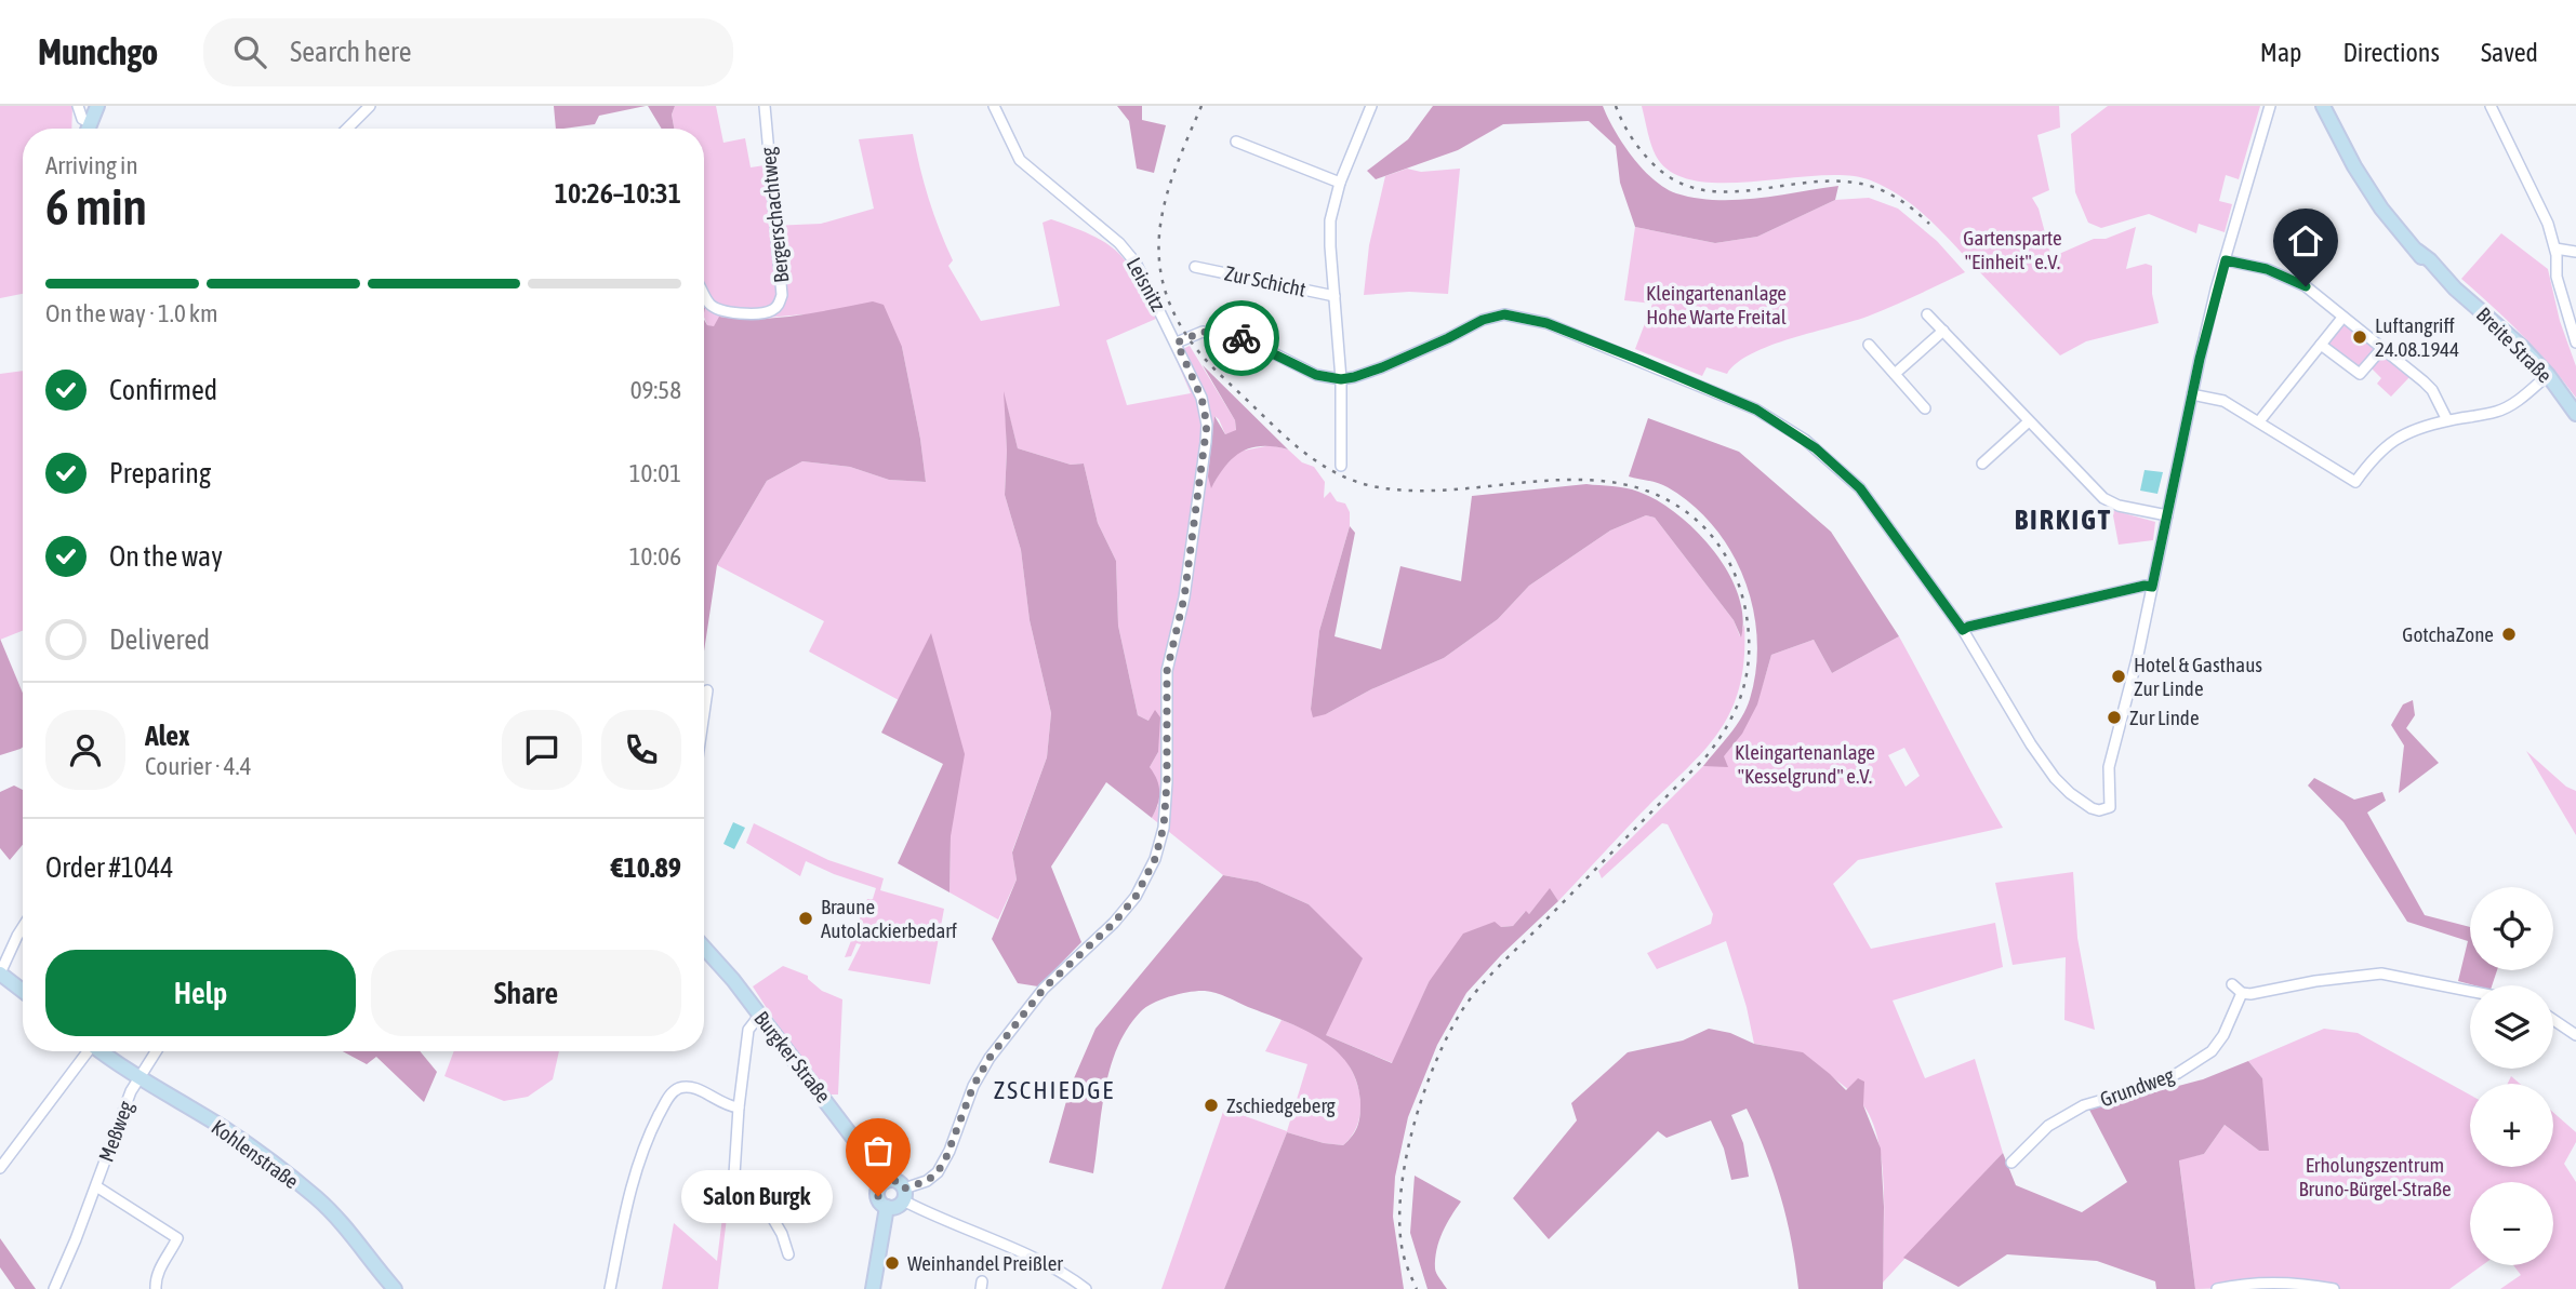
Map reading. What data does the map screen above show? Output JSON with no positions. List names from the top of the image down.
{
  "streets": {
    "street": [
      "Bergerschachtweg",
      "Zur Schicht",
      "Leisnitz",
      "Breite Straße",
      "Burgker Straße",
      "Grundweg",
      "Meßweg",
      "Kohlenstraße"
    ]
  },
  "crossings": [
    ["Leisnitz", "Burgker Straße"],
    ["Meßweg", "Kohlenstraße"]
  ],
  "districts": ["BIRKIGT", "ZSCHIEDGE"],
  "parks": [
    "Gartensparte \"Einheit\" e.V.",
    "Kleingartenanlage Hohe Warte Freital",
    "Kleingartenanlage \"Kesselgrund\" e.V.",
    "Erholungszentrum Bruno-Bürgel-Straße"
  ],
  "places": [
    "Luftangriff 24.08.1944",
    "GotchaZone",
    "Hotel & Gasthaus Zur Linde",
    "Zur Linde",
    "Braune Autolackierbedarf",
    "Zschiedgeberg",
    "Salon Burgk",
    "Weinhandel Preißler"
  ],
  "page": {
    "header": "Munchgo",
    "search": "Search here",
    "nav": ["Map", "Directions", "Saved"],
    "heading": ["6 min", "Arriving in", "10:26–10:31"],
    "panel": [
      "Alex",
      "Courier · 4.4",
      "Order #1044",
      "€10.89"
    ],
    "bar": "On the way · 1.0 km",
    "list": [
      ["Confirmed", "09:58"],
      ["Preparing", "10:01"],
      ["On the way", "10:06"],
      "Delivered"
    ],
    "map_buttons": ["+", "−"],
    "buttons": ["Help", "Share"],
    "bubble": "Salon Burgk"
  }
}
